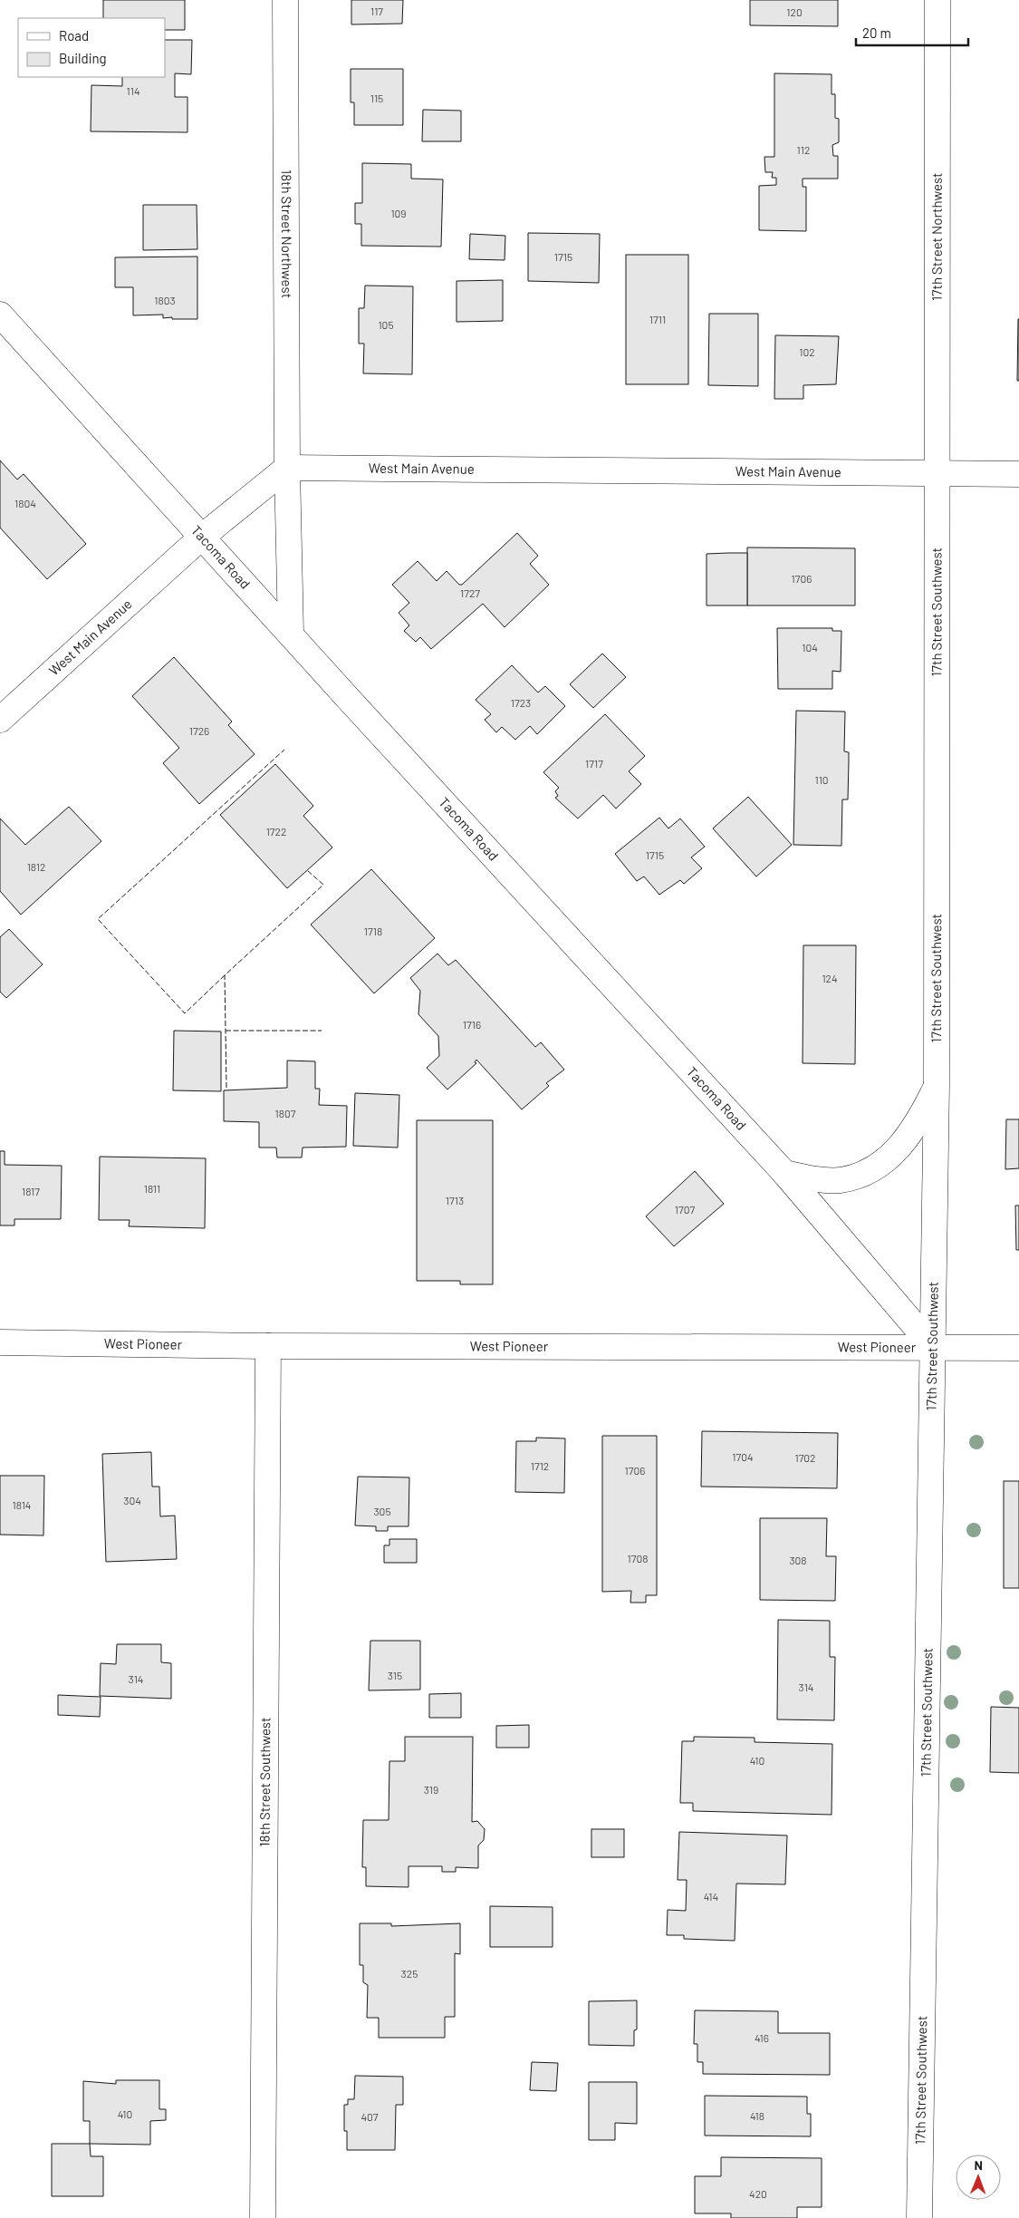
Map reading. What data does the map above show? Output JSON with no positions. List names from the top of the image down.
{
  "streets": {
    "street": [
      "18th Street Northwest",
      "17th Street Northwest",
      "West Main Avenue",
      "Tacoma Road",
      "17th Street Southwest",
      "West Pioneer",
      "18th Street Southwest"
    ]
  },
  "crossings": [
    ["18th Street Northwest", "West Main Avenue"],
    ["18th Street Northwest", "Tacoma Road"],
    ["17th Street Northwest", "West Main Avenue"],
    ["17th Street Northwest", "17th Street Southwest"],
    ["West Main Avenue", "Tacoma Road"],
    ["West Main Avenue", "17th Street Southwest"],
    ["Tacoma Road", "17th Street Southwest"],
    ["Tacoma Road", "West Pioneer"],
    ["17th Street Southwest", "West Pioneer"],
    ["West Pioneer", "18th Street Southwest"]
  ],
  "house_numbers": [
    "117",
    "120",
    "114",
    "115",
    "112",
    "109",
    "1715",
    "1803",
    "1711",
    "105",
    "102",
    "1804",
    "1706",
    "1727",
    "104",
    "1723",
    "1726",
    "1717",
    "110",
    "1722",
    "1715",
    "1812",
    "1718",
    "124",
    "1716",
    "1807",
    "1811",
    "1817",
    "1713",
    "1707",
    "1704",
    "1702",
    "1712",
    "1706",
    "304",
    "1814",
    "305",
    "1708",
    "308",
    "315",
    "314",
    "314",
    "410",
    "319",
    "414",
    "325",
    "416",
    "410",
    "418",
    "407",
    "420"
  ],
  "legend": ["Road", "Building"],
  "scale_bar": "20 m",
  "north": "top"
}
